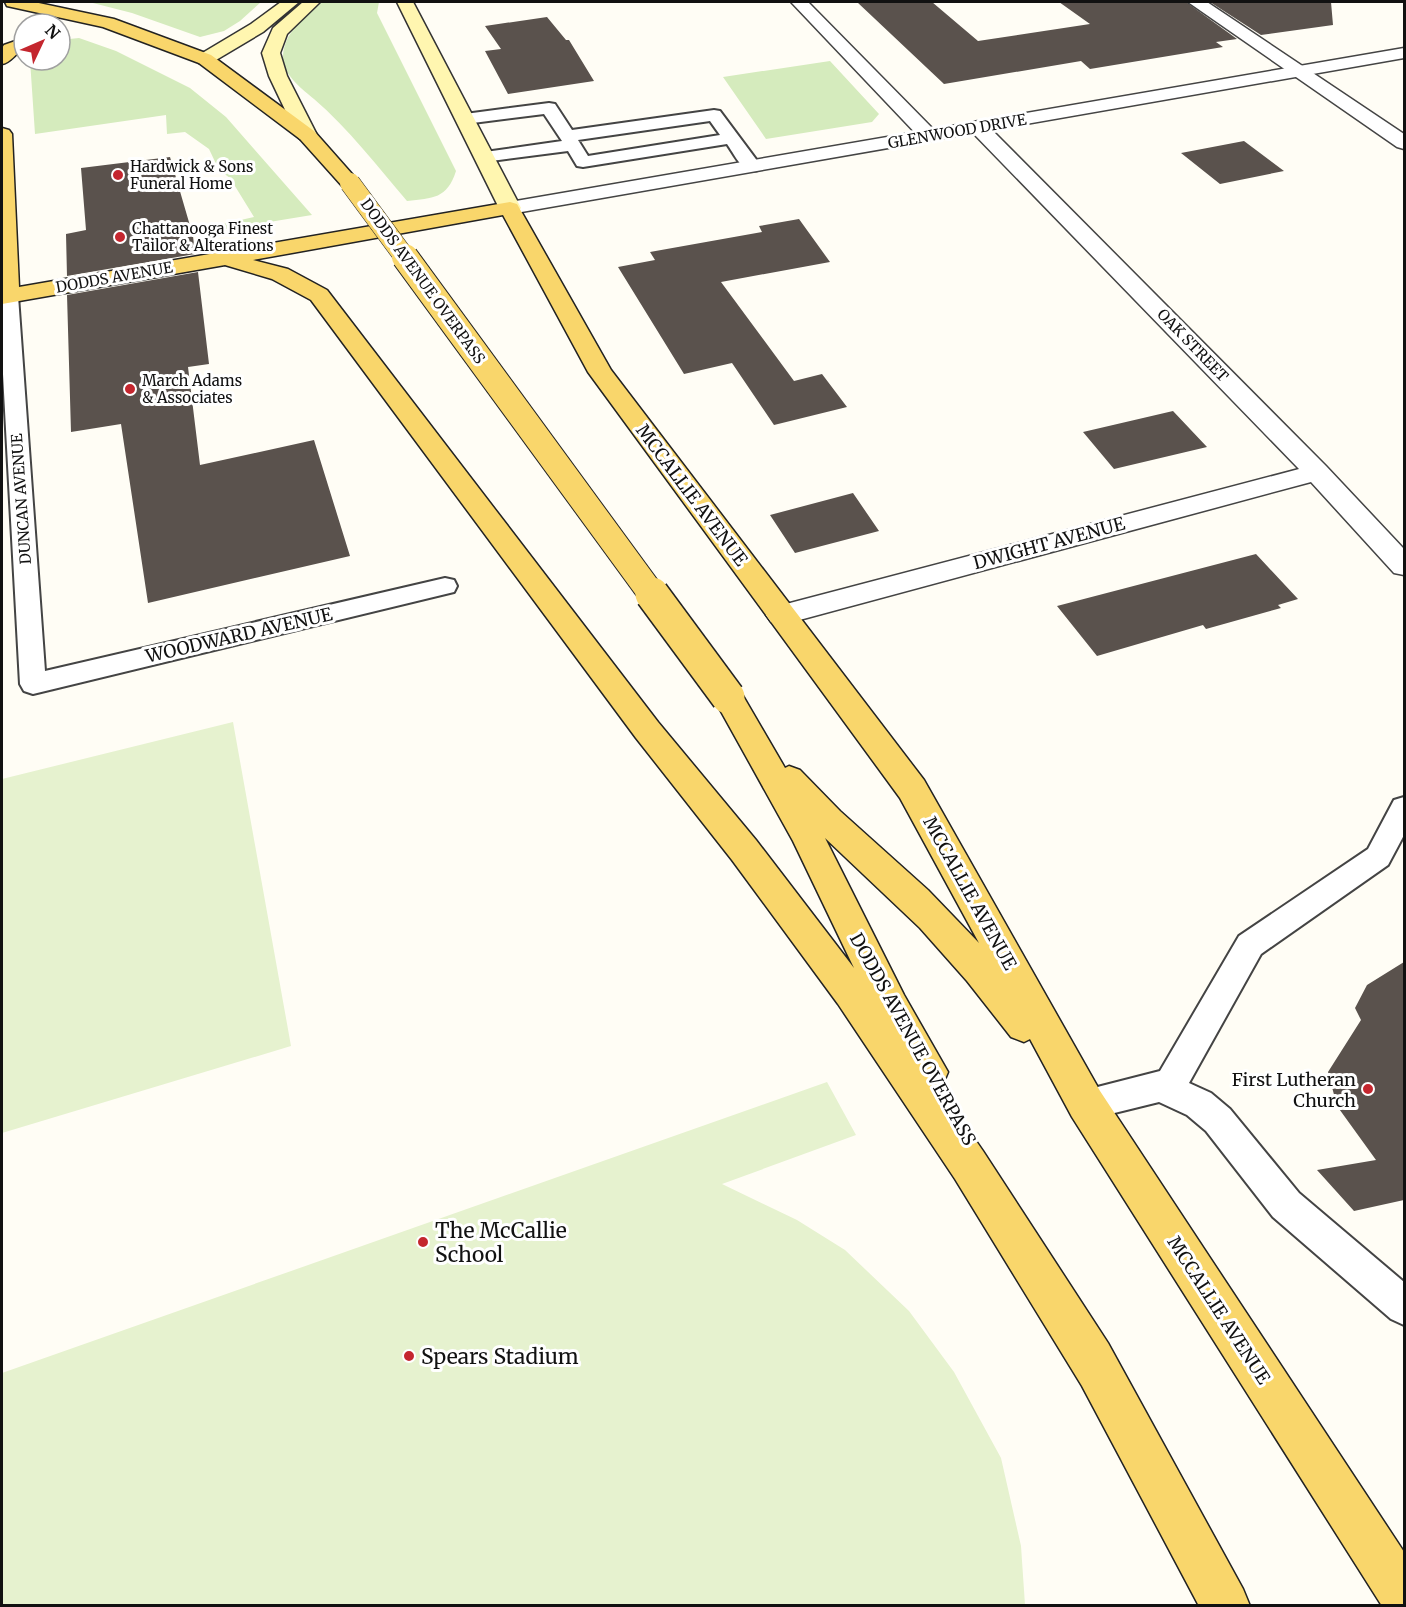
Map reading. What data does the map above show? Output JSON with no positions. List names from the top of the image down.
{
  "streets": {
    "main road": [
      "DODDS AVENUE",
      "DODDS AVENUE OVERPASS",
      "MCCALLIE AVENUE",
      "DUNCAN AVENUE"
    ],
    "street": ["GLENWOOD DRIVE", "OAK STREET", "DWIGHT AVENUE"],
    "lane": ["WOODWARD AVENUE"]
  },
  "crossings": [
    ["GLENWOOD DRIVE", "DODDS AVENUE"],
    ["GLENWOOD DRIVE", "OAK STREET"],
    ["GLENWOOD DRIVE", "MCCALLIE AVENUE"],
    ["DODDS AVENUE", "MCCALLIE AVENUE"],
    ["DODDS AVENUE", "DUNCAN AVENUE"],
    ["DODDS AVENUE OVERPASS", "MCCALLIE AVENUE"],
    ["OAK STREET", "DWIGHT AVENUE"],
    ["MCCALLIE AVENUE", "DWIGHT AVENUE"],
    ["DUNCAN AVENUE", "WOODWARD AVENUE"]
  ],
  "places": [
    "Hardwick & Sons Funeral Home",
    "Chattanooga Finest Tailor & Alterations",
    "March Adams & Associates",
    "First Lutheran Church",
    "The McCallie School",
    "Spears Stadium"
  ],
  "north": "top right"
}
